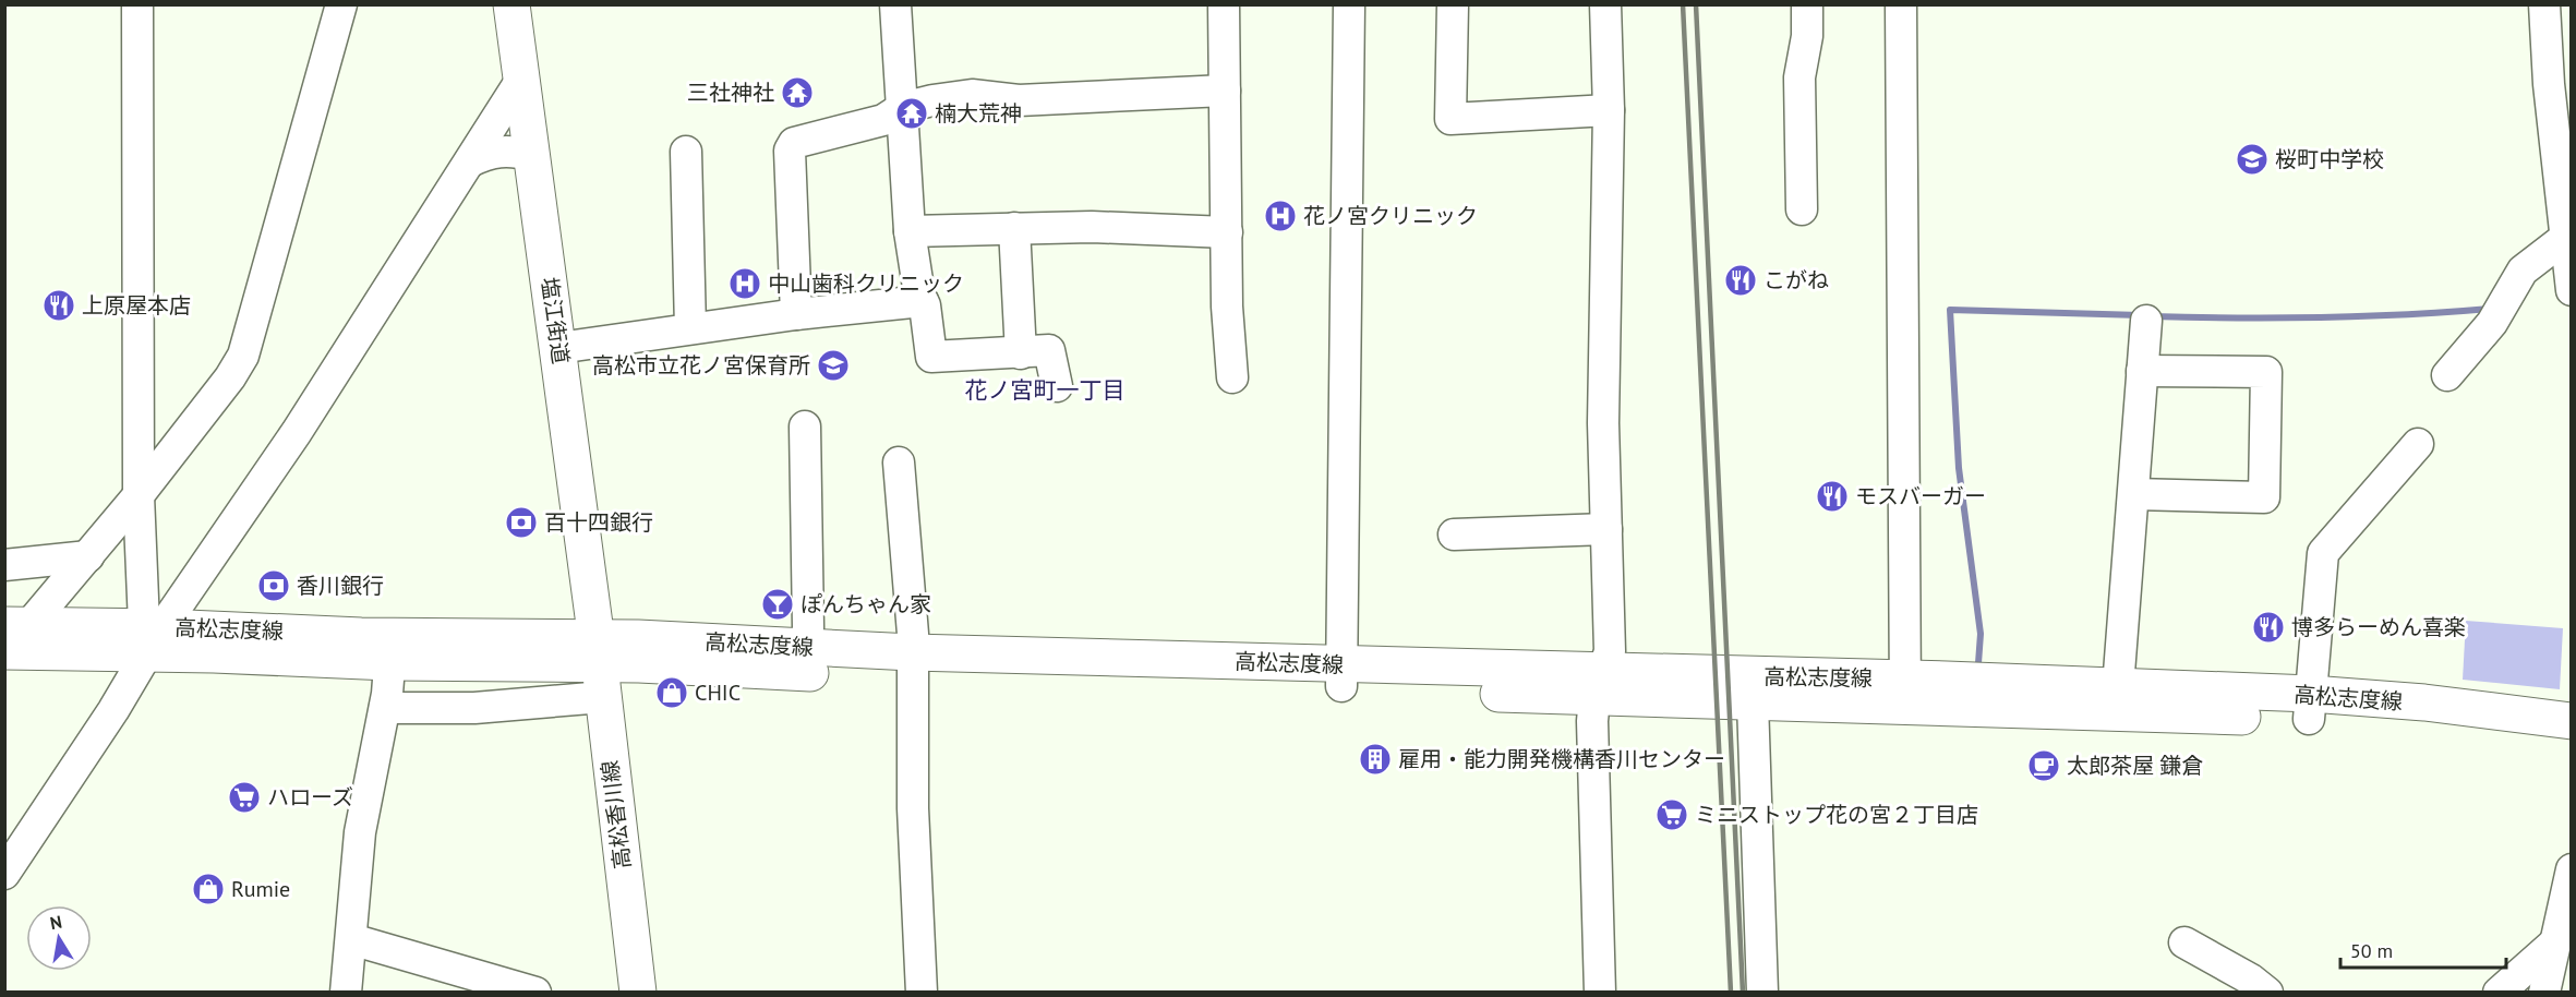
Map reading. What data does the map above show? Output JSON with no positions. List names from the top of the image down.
{
  "streets": {
    "main road": ["塩江街道", "高松志度線", "高松香川線"]
  },
  "crossings": [
    ["塩江街道", "高松志度線"],
    ["塩江街道", "高松香川線"],
    ["高松志度線", "高松香川線"]
  ],
  "districts": ["花ノ宮町一丁目"],
  "places": {
    "temple": ["三社神社", "楠大荒神"],
    "school or university": ["桜町中学校", "高松市立花ノ宮保育所"],
    "hospital": ["花ノ宮クリニック", "中山歯科クリニック"],
    "restaurant": [
      "こがね",
      "上原屋本店",
      "モスバーガー",
      "博多らーめん喜楽"
    ],
    "bank": ["百十四銀行", "香川銀行"],
    "bar": ["ぽんちゃん家"],
    "shop": ["CHIC", "Rumie"],
    "building": ["雇用・能力開発機構香川センター"],
    "cafe": ["太郎茶屋 鎌倉"],
    "supermarket": ["ハローズ", "ミニストップ花の宮２丁目店"]
  },
  "scale_bar": "50 m",
  "north": "top"
}
